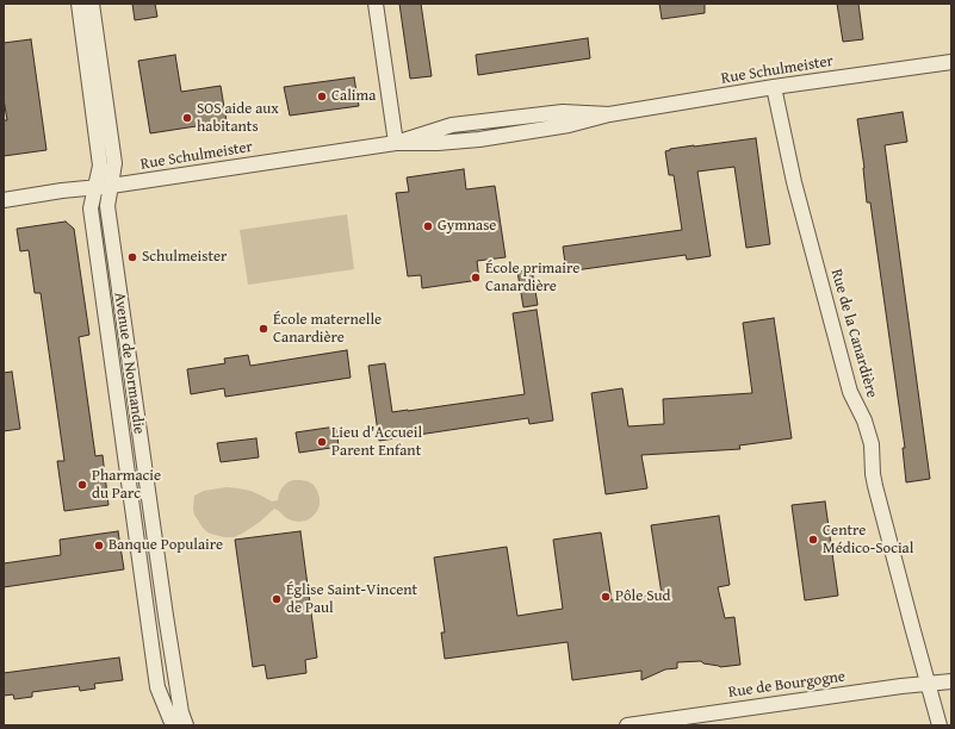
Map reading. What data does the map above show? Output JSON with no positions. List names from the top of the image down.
{
  "streets": {
    "street": [
      "Rue Schulmeister",
      "Rue de la Canardière",
      "Avenue de Normandie",
      "Rue de Bourgogne"
    ]
  },
  "crossings": [
    ["Rue Schulmeister", "Rue de la Canardière"],
    ["Rue Schulmeister", "Avenue de Normandie"],
    ["Rue de la Canardière", "Rue de Bourgogne"]
  ],
  "places": [
    "Calima",
    "SOS aide aux habitants",
    "Gymnase",
    "Schulmeister",
    "École primaire Canardière",
    "École maternelle Canardière",
    "Lieu d'Accueil Parent Enfant",
    "Pharmacie du Parc",
    "Centre Médico-Social",
    "Banque Populaire",
    "Pôle Sud",
    "Église Saint-Vincent de Paul"
  ]
}
